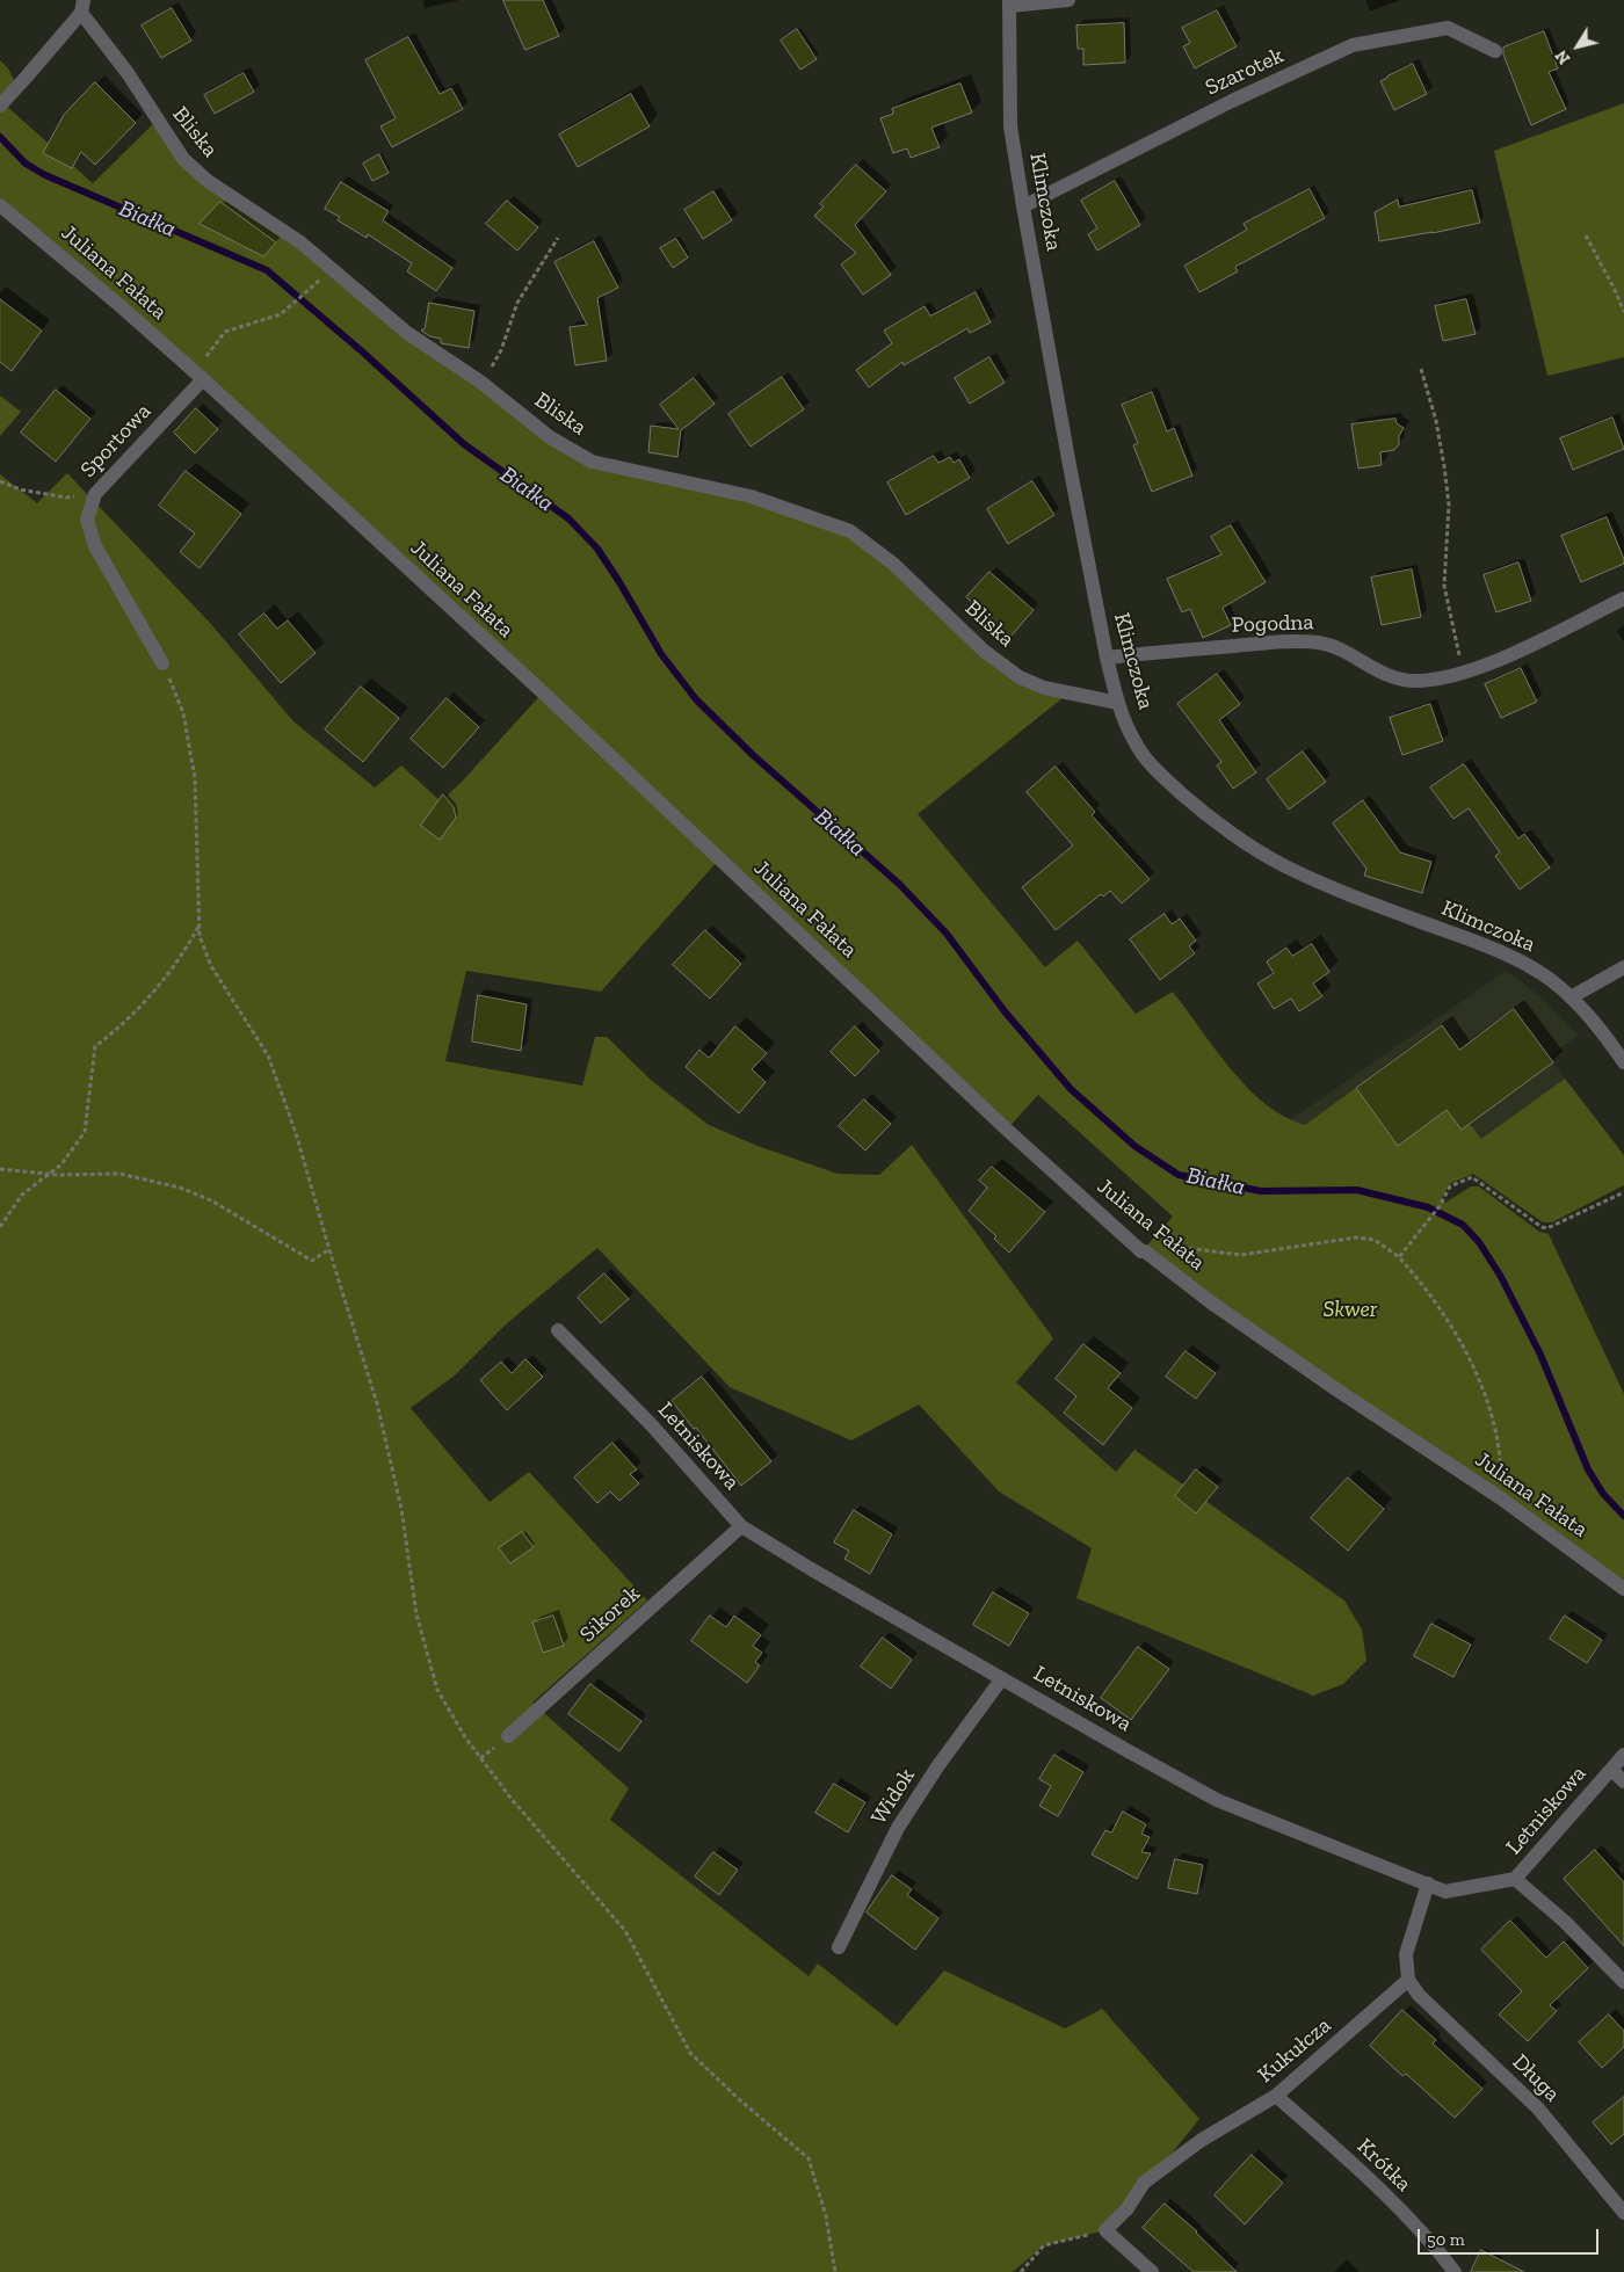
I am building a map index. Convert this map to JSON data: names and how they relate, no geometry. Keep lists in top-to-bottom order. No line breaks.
{"streets":{"street":["Szarotek","Bliska","Klimczoka","Juliana Fałata","Sportowa","Pogodna","Letniskowa","Sikorek","Widok","Kukułcza","Długa","Krótka"]},"crossings":[["Szarotek","Klimczoka"],["Bliska","Klimczoka"],["Klimczoka","Pogodna"],["Juliana Fałata","Sportowa"],["Letniskowa","Sikorek"],["Letniskowa","Widok"],["Kukułcza","Długa"],["Kukułcza","Krótka"]],"water":["Białka"],"parks":["Skwer"],"scale_bar":"50 m","north":"bottom left"}
